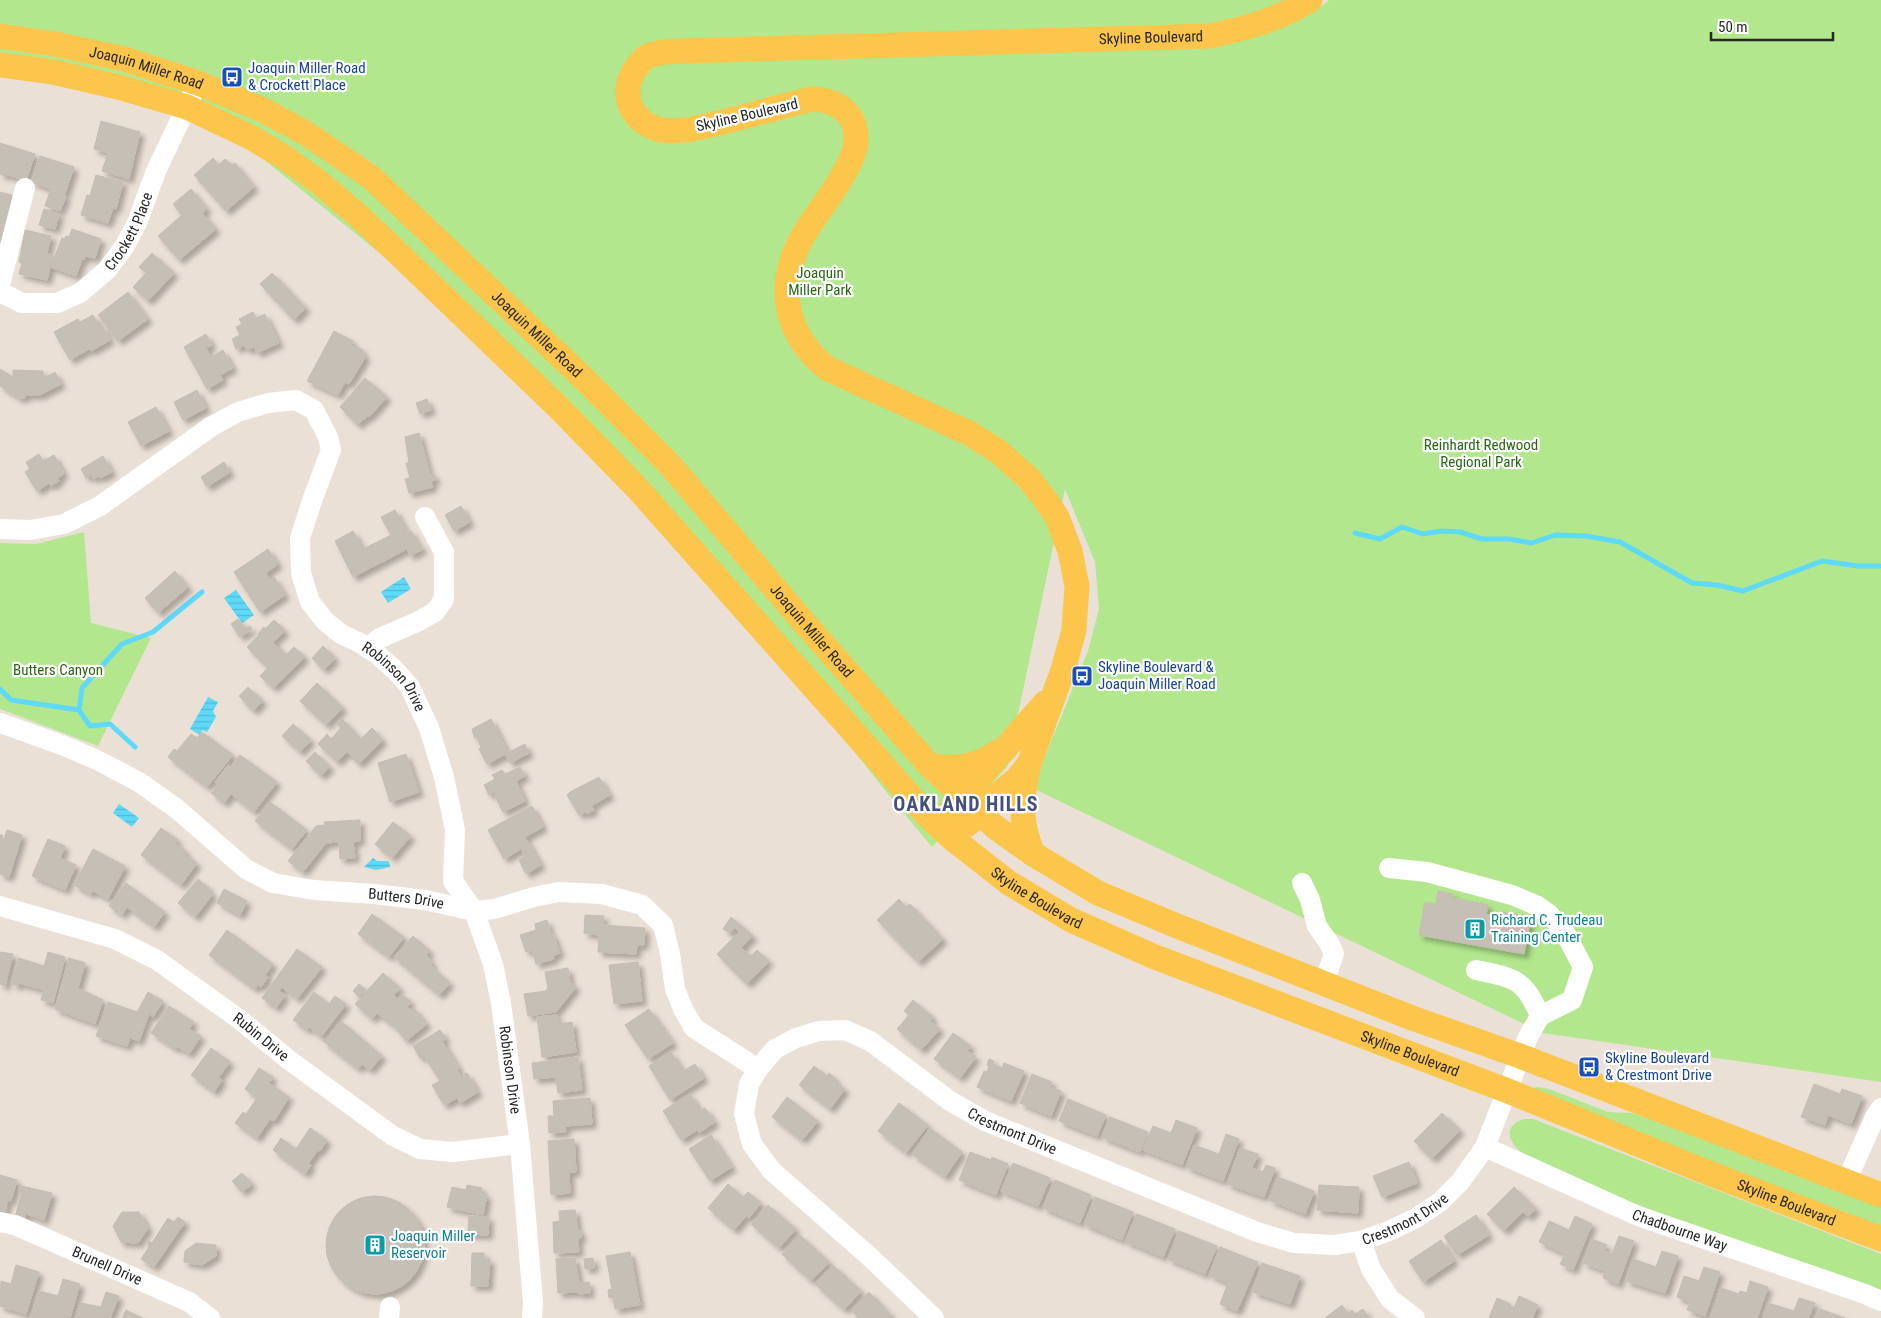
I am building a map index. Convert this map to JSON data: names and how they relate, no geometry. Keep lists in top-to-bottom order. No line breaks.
{"streets":{"main road":["Skyline Boulevard","Joaquin Miller Road"],"street":["Crockett Place","Robinson Drive","Butters Drive","Rubin Drive","Crestmont Drive","Chadbourne Way","Brunell Drive"]},"crossings":[["Skyline Boulevard","Joaquin Miller Road"],["Skyline Boulevard","Crestmont Drive"],["Joaquin Miller Road","Crockett Place"],["Robinson Drive","Butters Drive"],["Robinson Drive","Rubin Drive"],["Butters Drive","Crestmont Drive"],["Crestmont Drive","Chadbourne Way"]],"districts":["OAKLAND HILLS"],"parks":["Joaquin Miller Park","Reinhardt Redwood Regional Park","Butters Canyon"],"places":{"bus stop":["Joaquin Miller Road & Crockett Place","Skyline Boulevard & Joaquin Miller Road","Skyline Boulevard & Crestmont Drive"],"building":["Richard C. Trudeau Training Center","Joaquin Miller Reservoir"]},"scale_bar":"50 m"}
